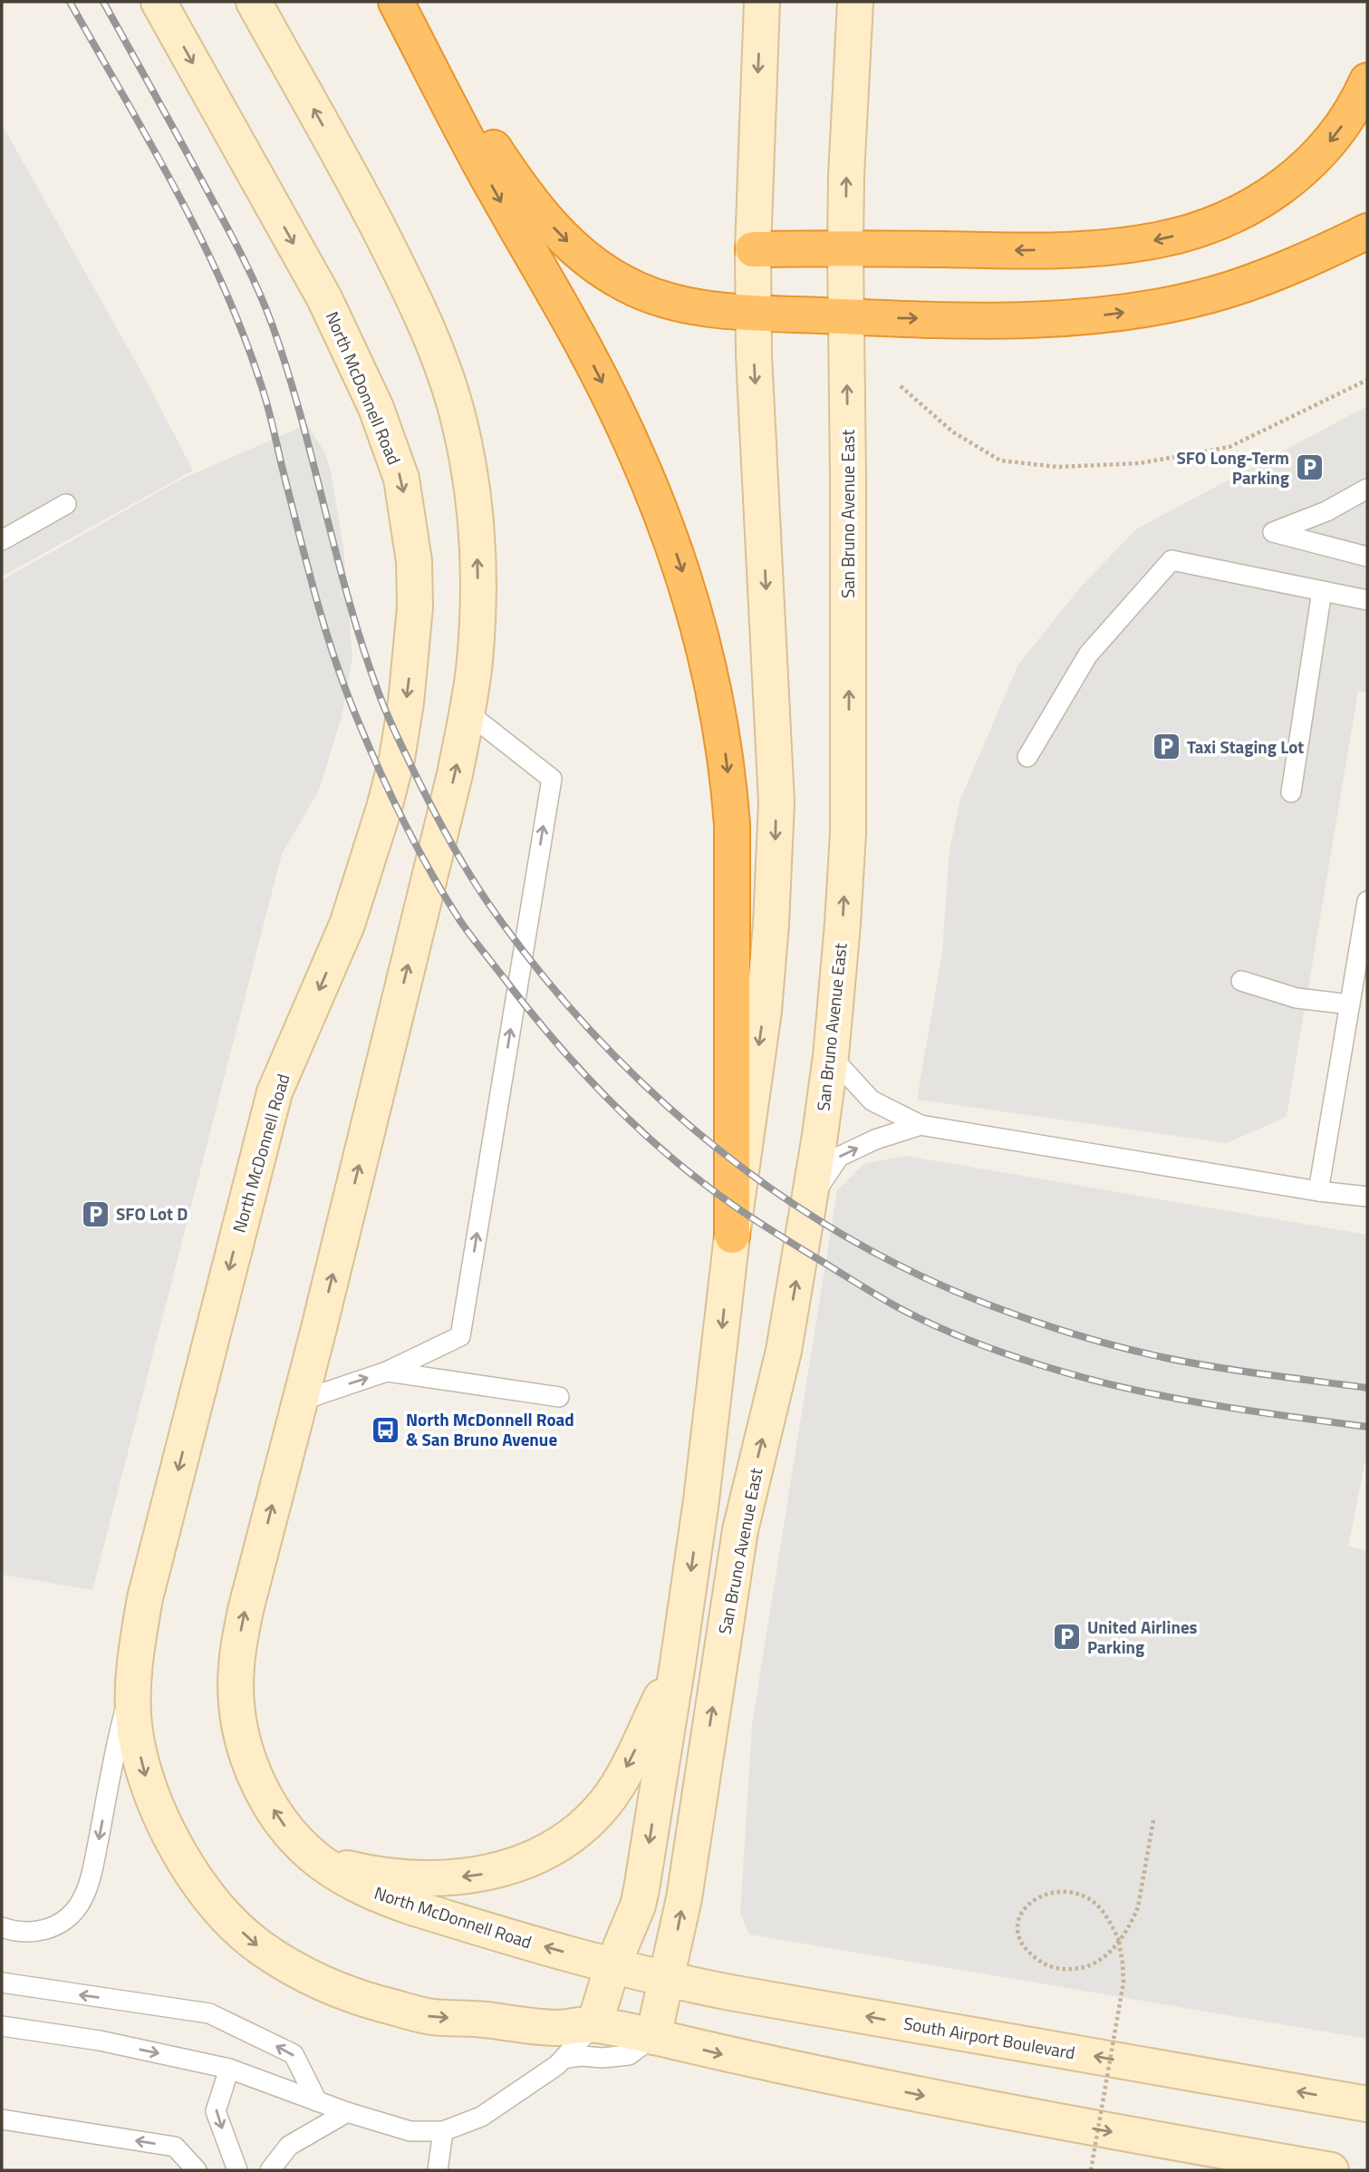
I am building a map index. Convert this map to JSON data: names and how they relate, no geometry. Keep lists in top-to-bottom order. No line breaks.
{"streets":{"street":["North McDonnell Road","San Bruno Avenue East","South Airport Boulevard"]},"crossings":[["North McDonnell Road","South Airport Boulevard"],["San Bruno Avenue East","South Airport Boulevard"]],"places":{"parking":["SFO Long-Term Parking","Taxi Staging Lot","SFO Lot D","United Airlines Parking"],"bus stop":["North McDonnell Road & San Bruno Avenue"]}}
